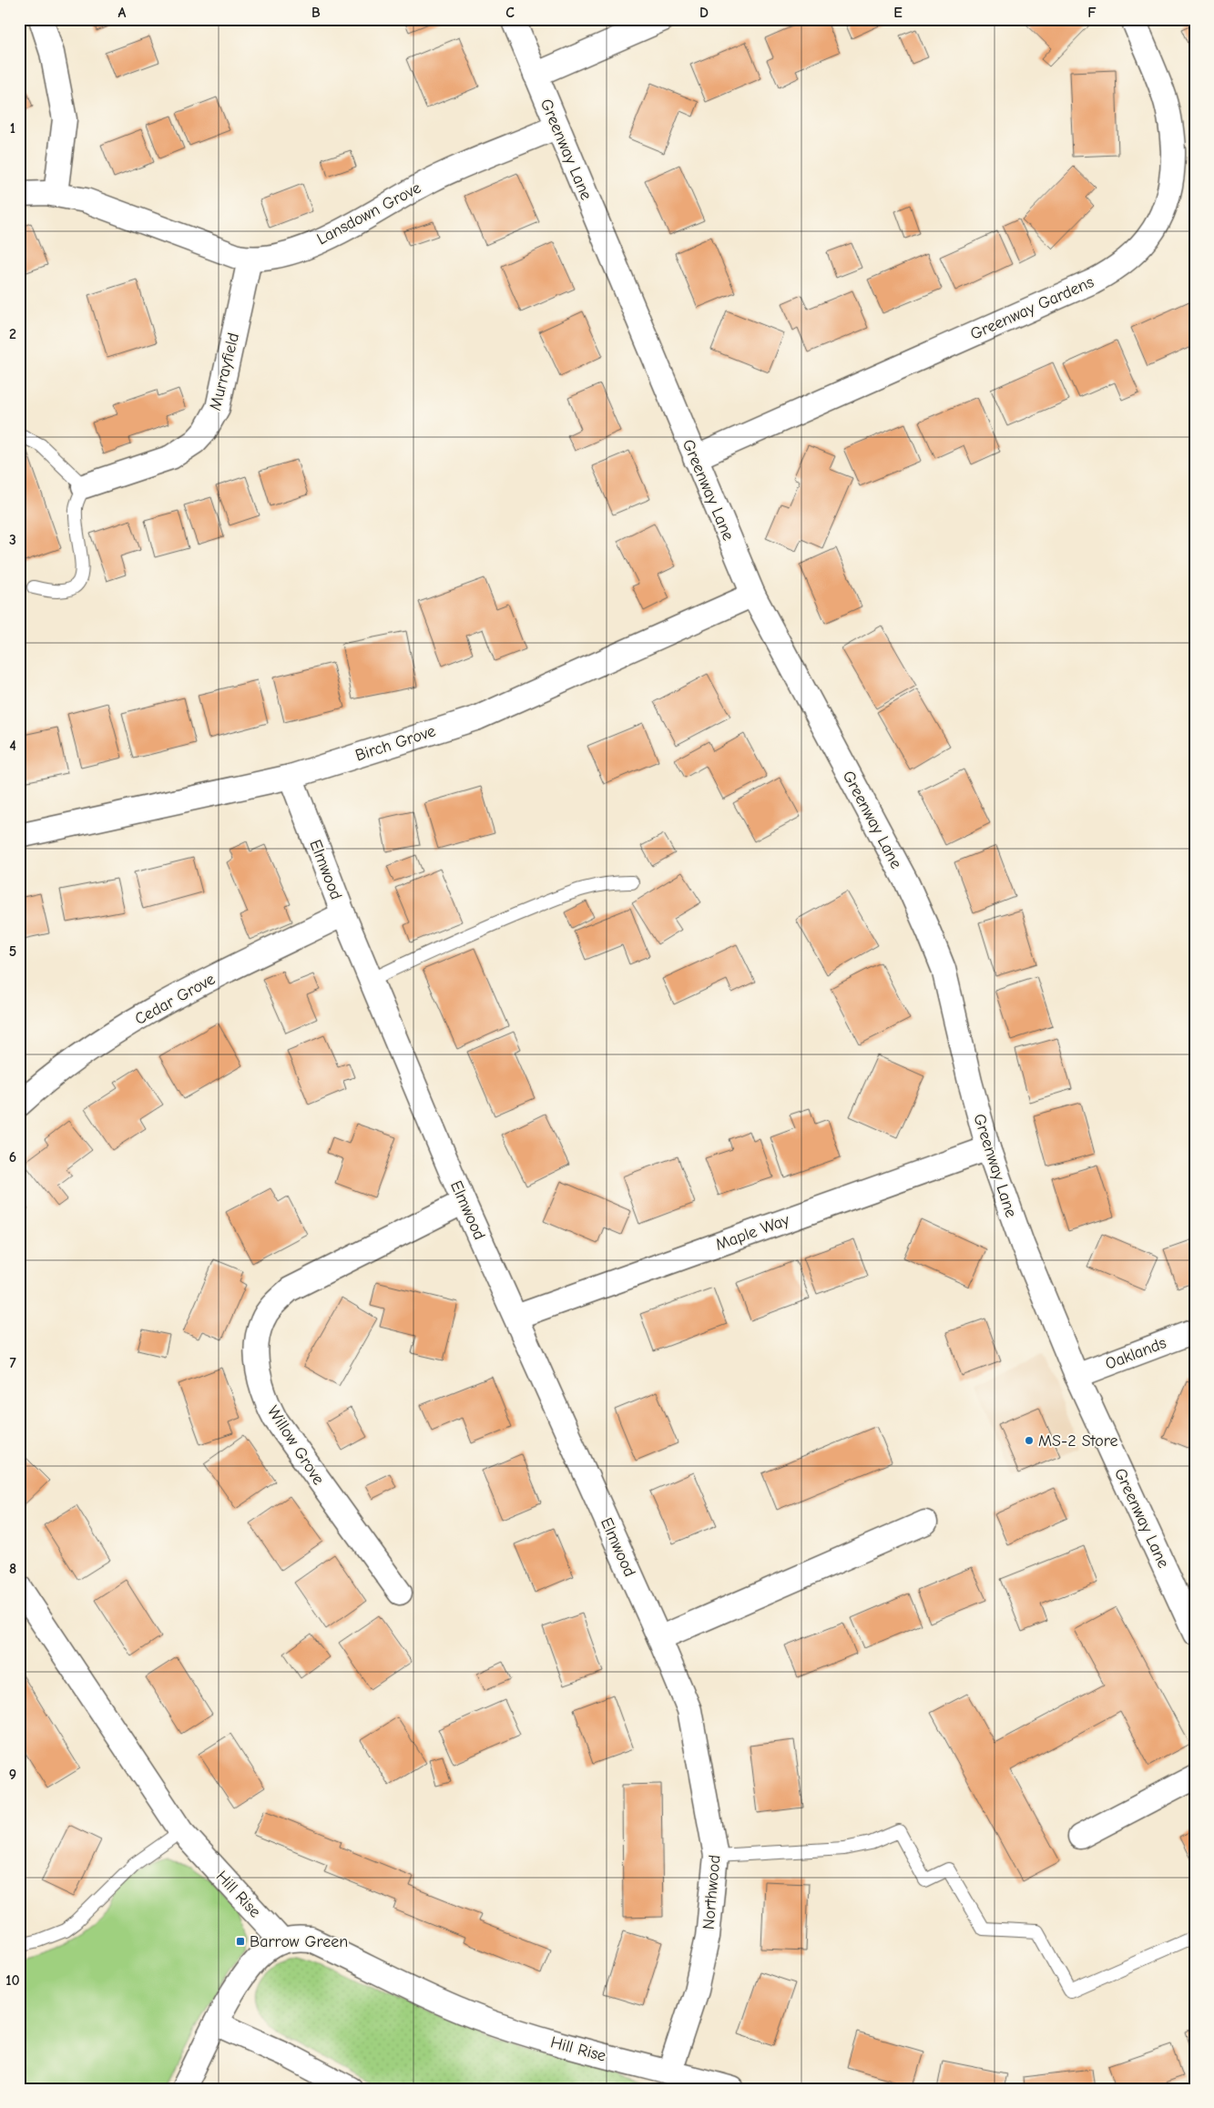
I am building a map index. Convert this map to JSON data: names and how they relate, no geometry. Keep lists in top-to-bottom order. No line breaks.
{"streets":{"street":["Greenway Lane","Lansdown Grove","Greenway Gardens","Murrayfield","Birch Grove","Elmwood","Cedar Grove","Maple Way","Oaklands","Willow Grove","Northwood","Hill Rise"]},"crossings":[["Greenway Lane","Lansdown Grove"],["Greenway Lane","Greenway Gardens"],["Greenway Lane","Birch Grove"],["Greenway Lane","Maple Way"],["Greenway Lane","Oaklands"],["Lansdown Grove","Murrayfield"],["Birch Grove","Elmwood"],["Elmwood","Cedar Grove"],["Elmwood","Maple Way"],["Elmwood","Willow Grove"],["Elmwood","Northwood"],["Northwood","Hill Rise"]],"places":{"other":["MS-2 Store"],"transit":["Barrow Green"]},"grid":{"columns":["A","B","C","D","E","F"],"rows":["1","2","3","4","5","6","7","8","9","10"]}}
